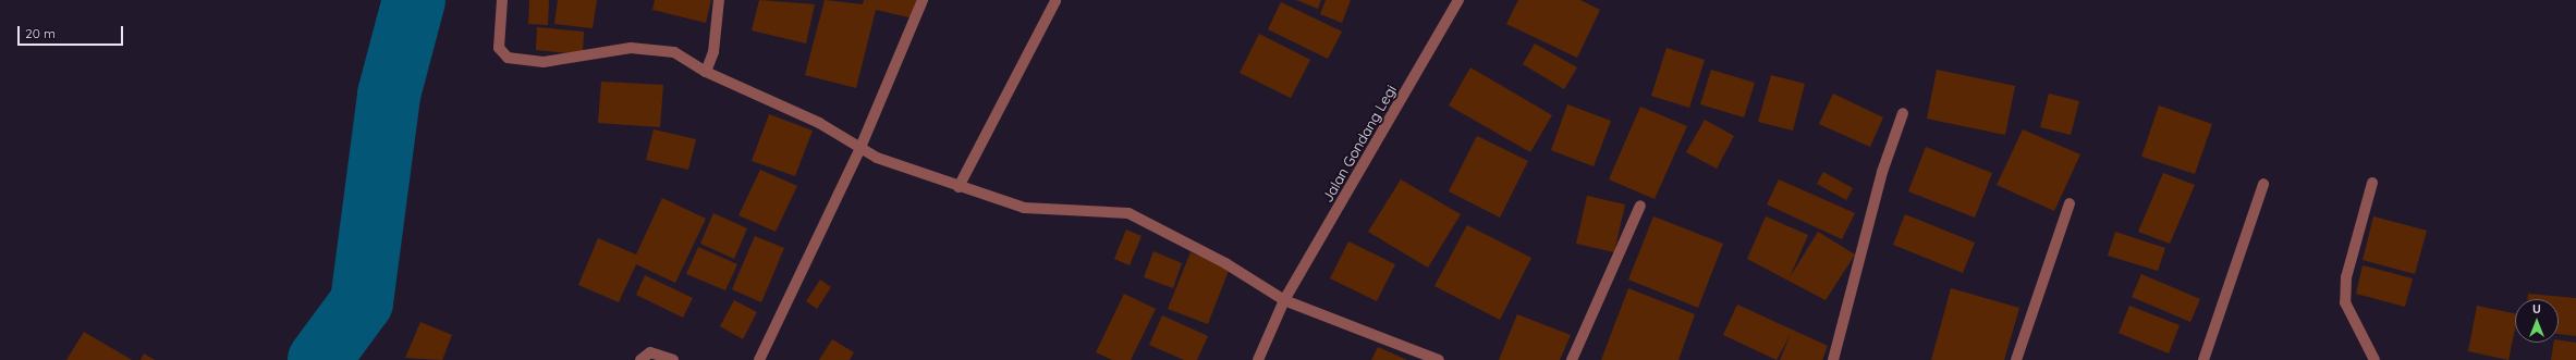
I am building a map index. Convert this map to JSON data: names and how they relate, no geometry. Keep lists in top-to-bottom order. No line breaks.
{"streets":{"street":["Jalan Gondang Legi"]},"scale_bar":"20 m","north":"top"}
